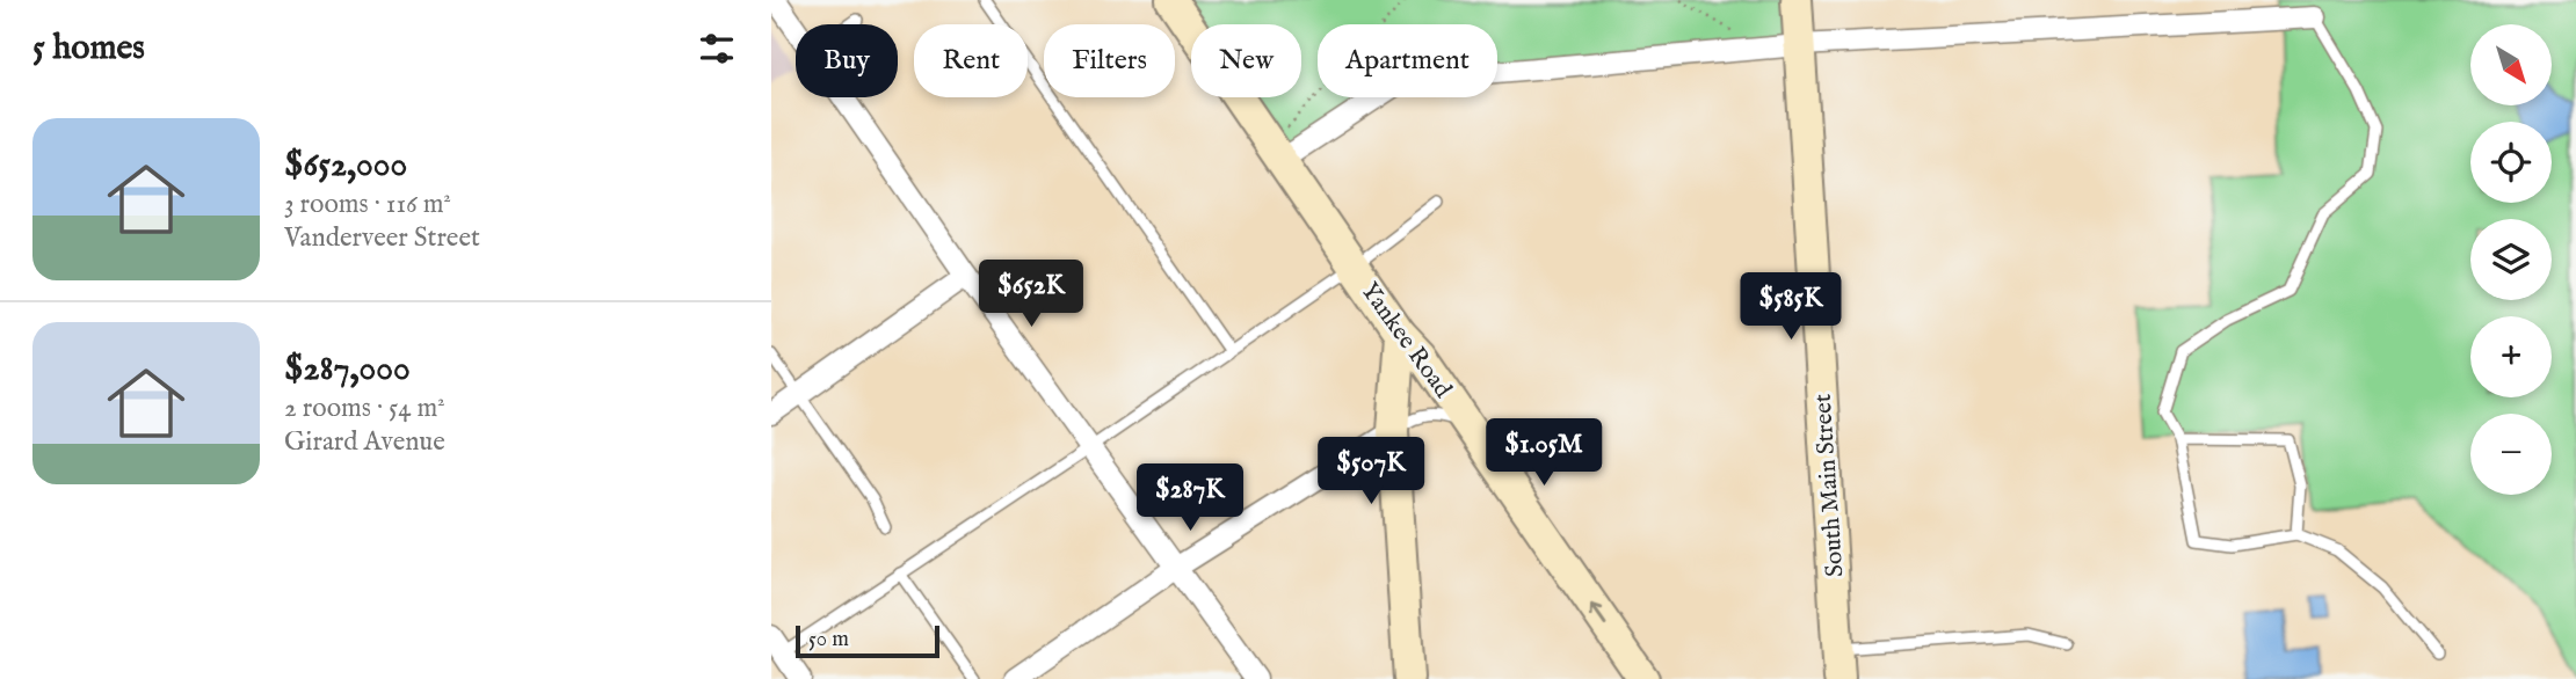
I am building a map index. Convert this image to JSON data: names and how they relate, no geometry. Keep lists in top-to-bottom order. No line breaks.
{"streets":{"street":["Yankee Road","South Main Street"]},"one_way":["Yankee Road"],"scale_bar":"50 m","north":"bottom right","page":{"heading":"5 homes","map_buttons":["+","−"],"chip":["Buy","Rent","Filters","New","Apartment"],"list":[{"name":"$652,000","note":"3 rooms · 116 m² · Vanderveer Street"},{"name":"$287,000","note":"2 rooms · 54 m² · Girard Avenue"}],"price":["$652K","$585K","$1.05M","$507K","$287K"],"scale":"50 m"}}
